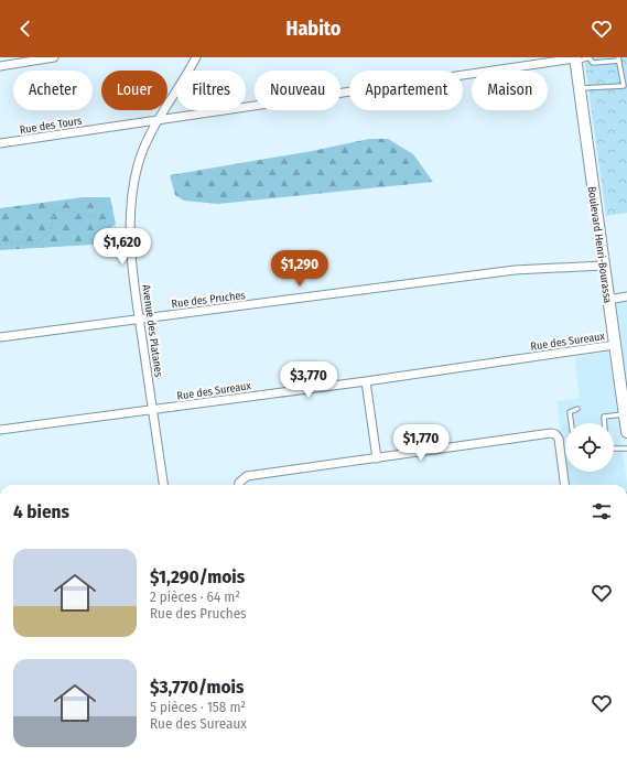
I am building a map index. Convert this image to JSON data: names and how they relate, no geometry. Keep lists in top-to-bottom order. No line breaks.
{"streets":{"main road":["Boulevard Henri-Bourassa"],"street":["Rue des Tours","Rue des Pruches","Avenue des Platanes","Rue des Sureaux"]},"crossings":[["Rue des Tours","Boulevard Henri-Bourassa"],["Rue des Tours","Avenue des Platanes"],["Boulevard Henri-Bourassa","Rue des Pruches"],["Boulevard Henri-Bourassa","Rue des Sureaux"],["Rue des Pruches","Avenue des Platanes"],["Avenue des Platanes","Rue des Sureaux"]],"page":{"header":"Habito","chip":["Acheter","Louer","Filtres","Nouveau","Appartement","Maison"],"price":["$1,620","$1,290","$3,770","$1,770"],"heading":"4 biens","list":[{"name":"$1,290/mois","note":"2 pièces · 64 m² · Rue des Pruches"},{"name":"$3,770/mois","note":"5 pièces · 158 m² · Rue des Sureaux"}]}}
